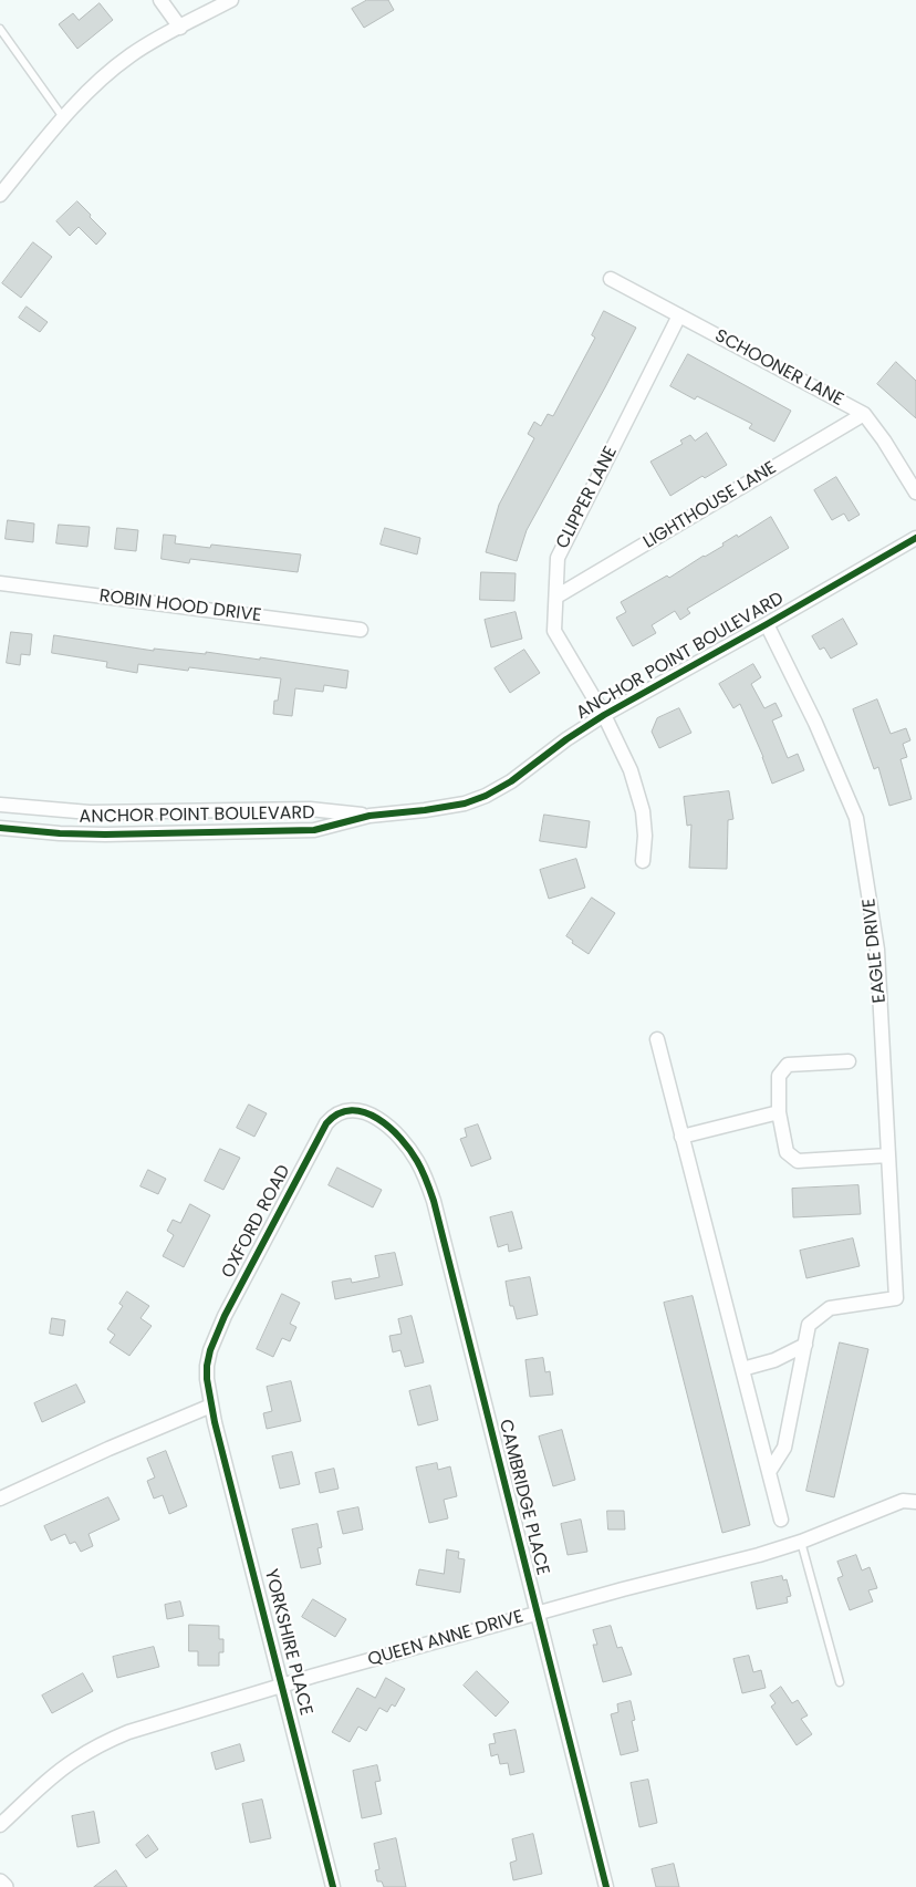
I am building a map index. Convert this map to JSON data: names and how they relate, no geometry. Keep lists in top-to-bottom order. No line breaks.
{"streets":{"street":["SCHOONER LANE","CLIPPER LANE","LIGHTHOUSE LANE","ROBIN HOOD DRIVE","ANCHOR POINT BOULEVARD","EAGLE DRIVE","OXFORD ROAD","CAMBRIDGE PLACE","QUEEN ANNE DRIVE","YORKSHIRE PLACE"]},"crossings":[["SCHOONER LANE","CLIPPER LANE"],["SCHOONER LANE","LIGHTHOUSE LANE"],["CLIPPER LANE","LIGHTHOUSE LANE"],["CLIPPER LANE","ANCHOR POINT BOULEVARD"],["ANCHOR POINT BOULEVARD","EAGLE DRIVE"],["OXFORD ROAD","CAMBRIDGE PLACE"],["OXFORD ROAD","YORKSHIRE PLACE"],["CAMBRIDGE PLACE","QUEEN ANNE DRIVE"],["QUEEN ANNE DRIVE","YORKSHIRE PLACE"]]}
